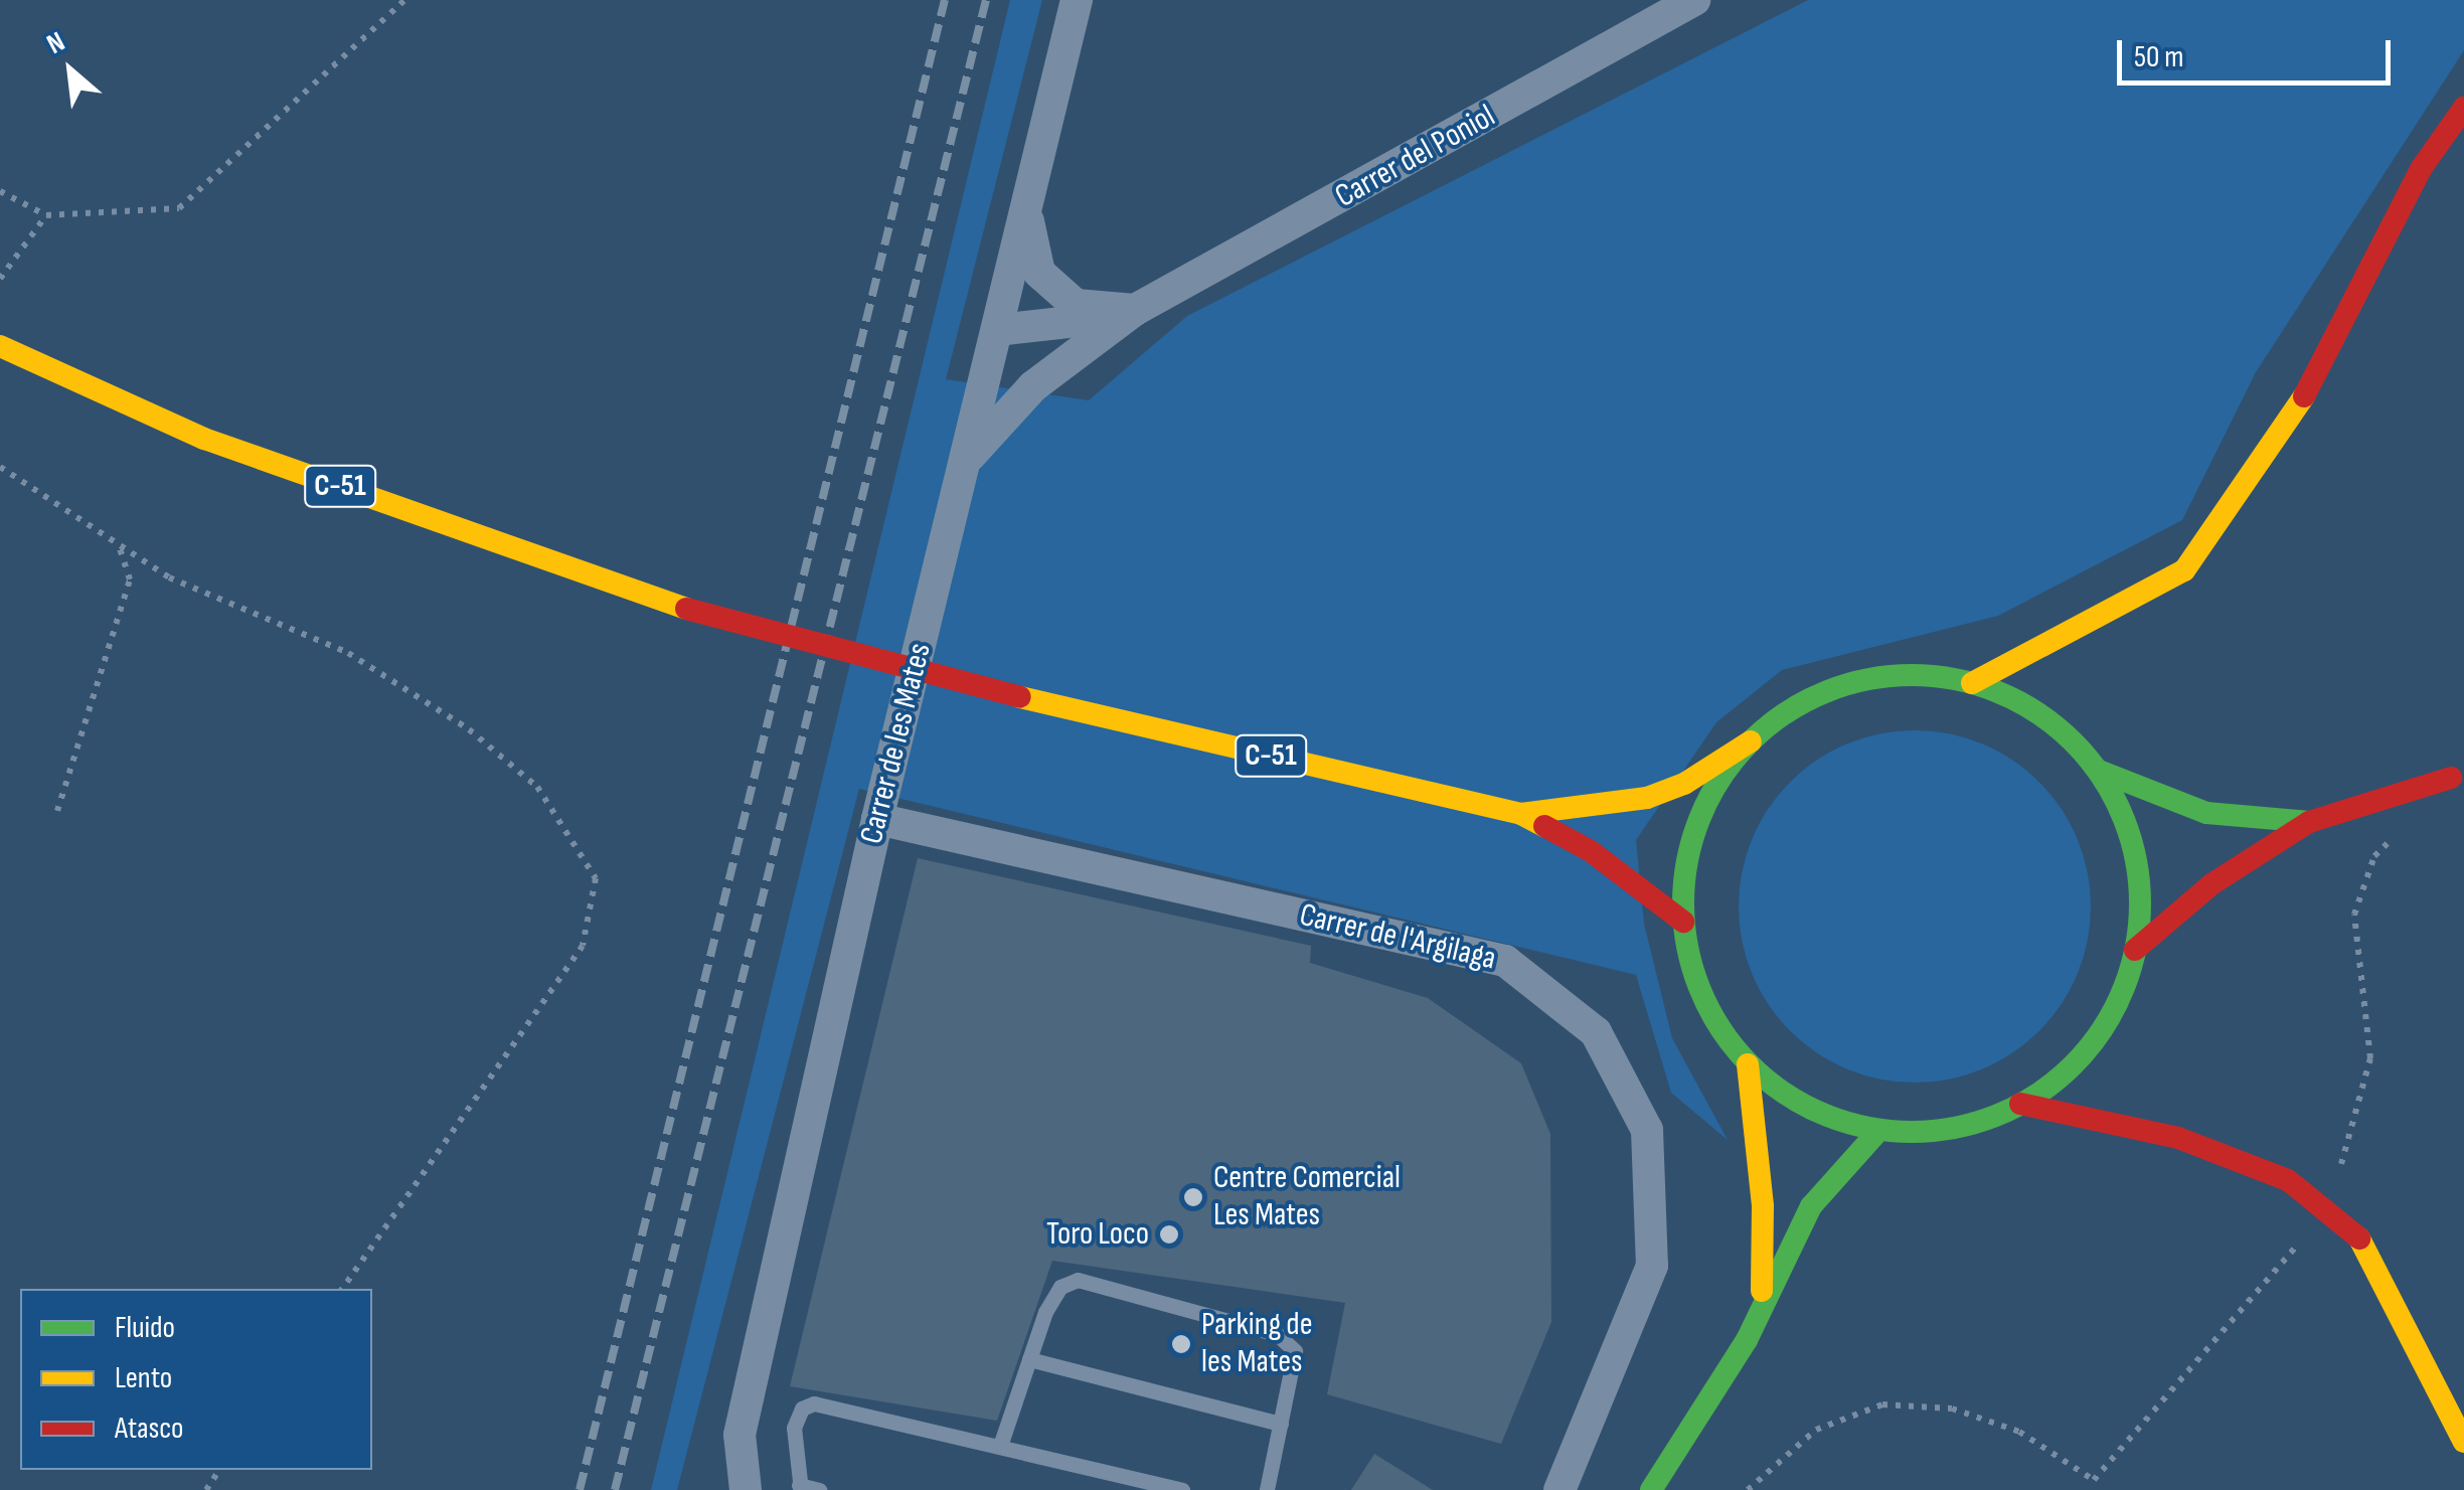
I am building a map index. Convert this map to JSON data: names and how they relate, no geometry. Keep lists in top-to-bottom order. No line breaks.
{"streets":{"main road":["C-51"],"street":["Carrer del Poniol","Carrer de les Mates","Carrer de l'Argilaga"]},"crossings":[["Carrer del Poniol","Carrer de les Mates"],["Carrer de les Mates","Carrer de l'Argilaga"]],"places":["Centre Comercial Les Mates","Toro Loco","Parking de les Mates"],"legend":["Fluido","Lento","Atasco"],"scale_bar":"50 m","north":"top left"}
